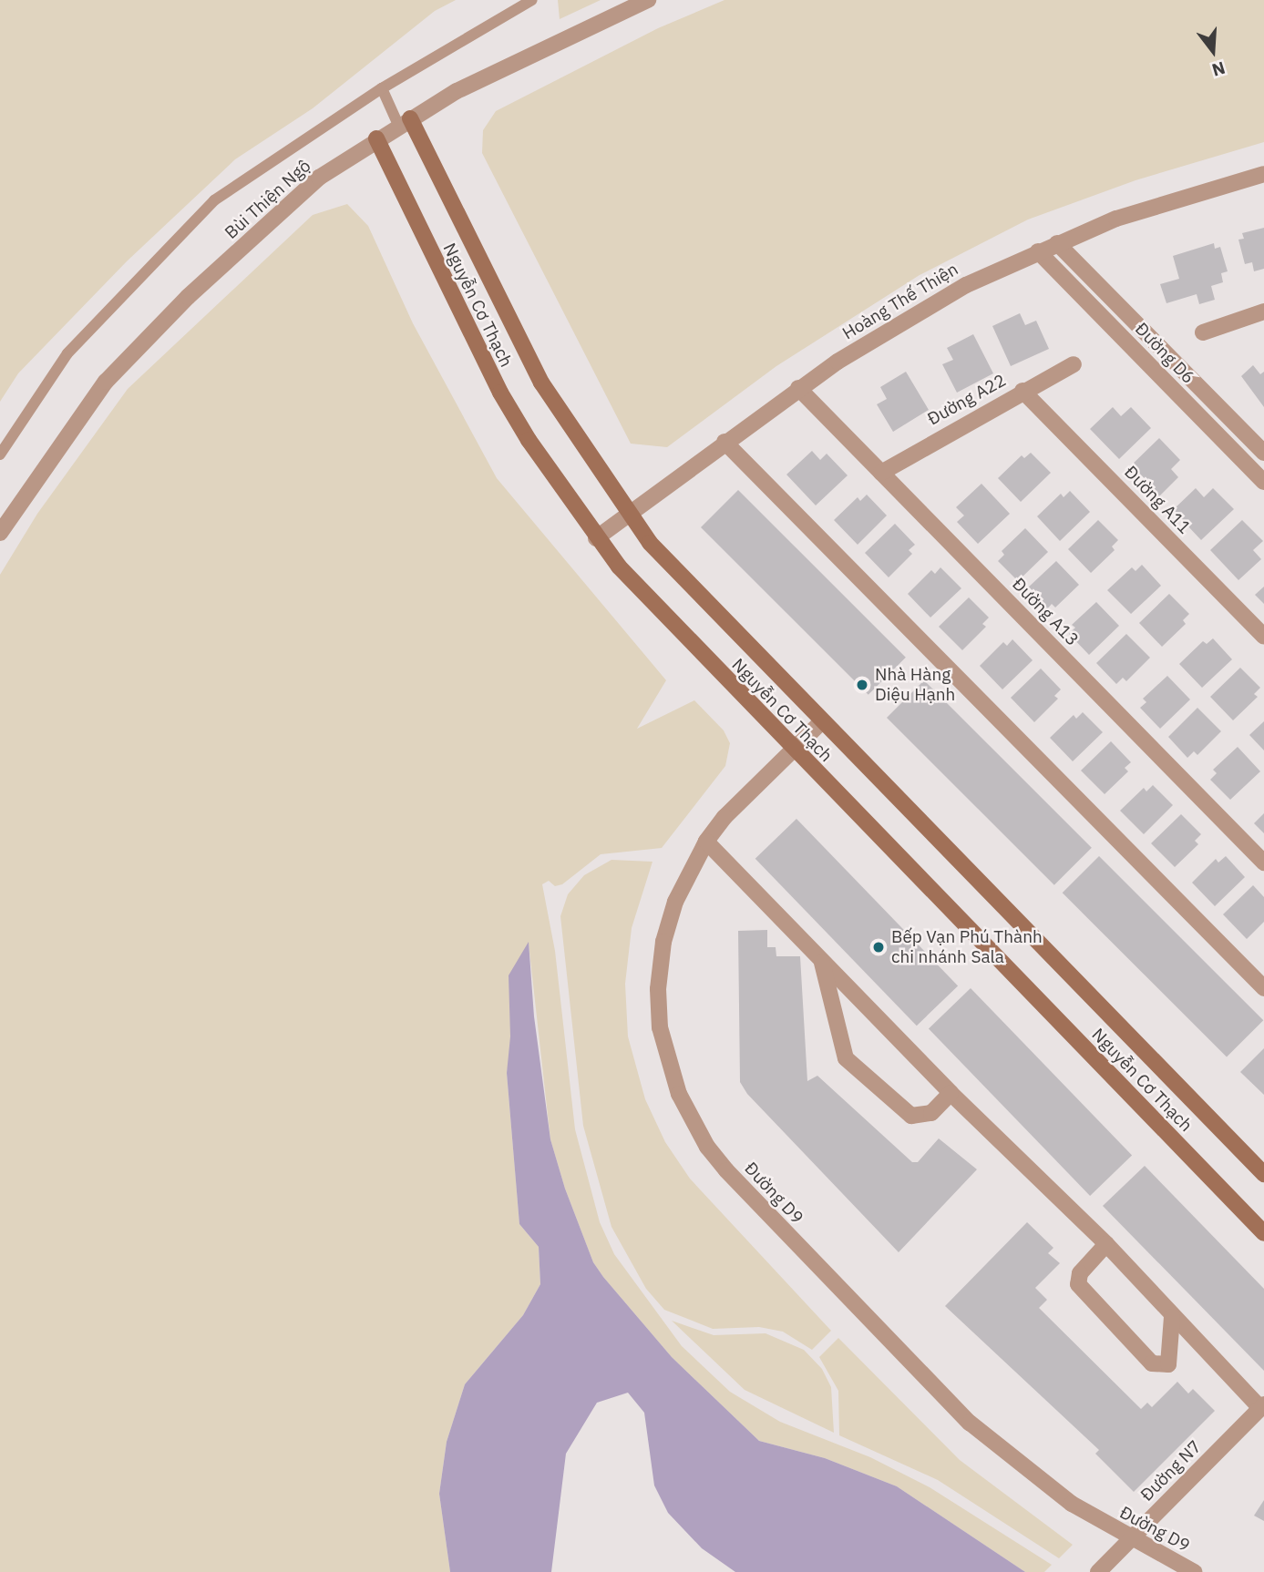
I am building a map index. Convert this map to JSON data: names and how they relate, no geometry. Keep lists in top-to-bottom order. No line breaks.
{"streets":{"main road":["Nguyễn Cơ Thạch"],"street":["Bùi Thiện Ngộ","Hoàng Thế Thiện","Đường D6","Đường A22","Đường A11","Đường A13","Đường D9","Đường N7"]},"crossings":[["Bùi Thiện Ngộ","Nguyễn Cơ Thạch"],["Hoàng Thế Thiện","Nguyễn Cơ Thạch"],["Hoàng Thế Thiện","Đường D6"],["Hoàng Thế Thiện","Đường A13"],["Nguyễn Cơ Thạch","Đường D9"],["Đường A22","Đường A11"],["Đường A22","Đường A13"],["Đường D9","Đường N7"]],"places":["Nhà Hàng Diệu Hạnh","Bếp Vạn Phú Thành chi nhánh Sala"],"north":"bottom"}
